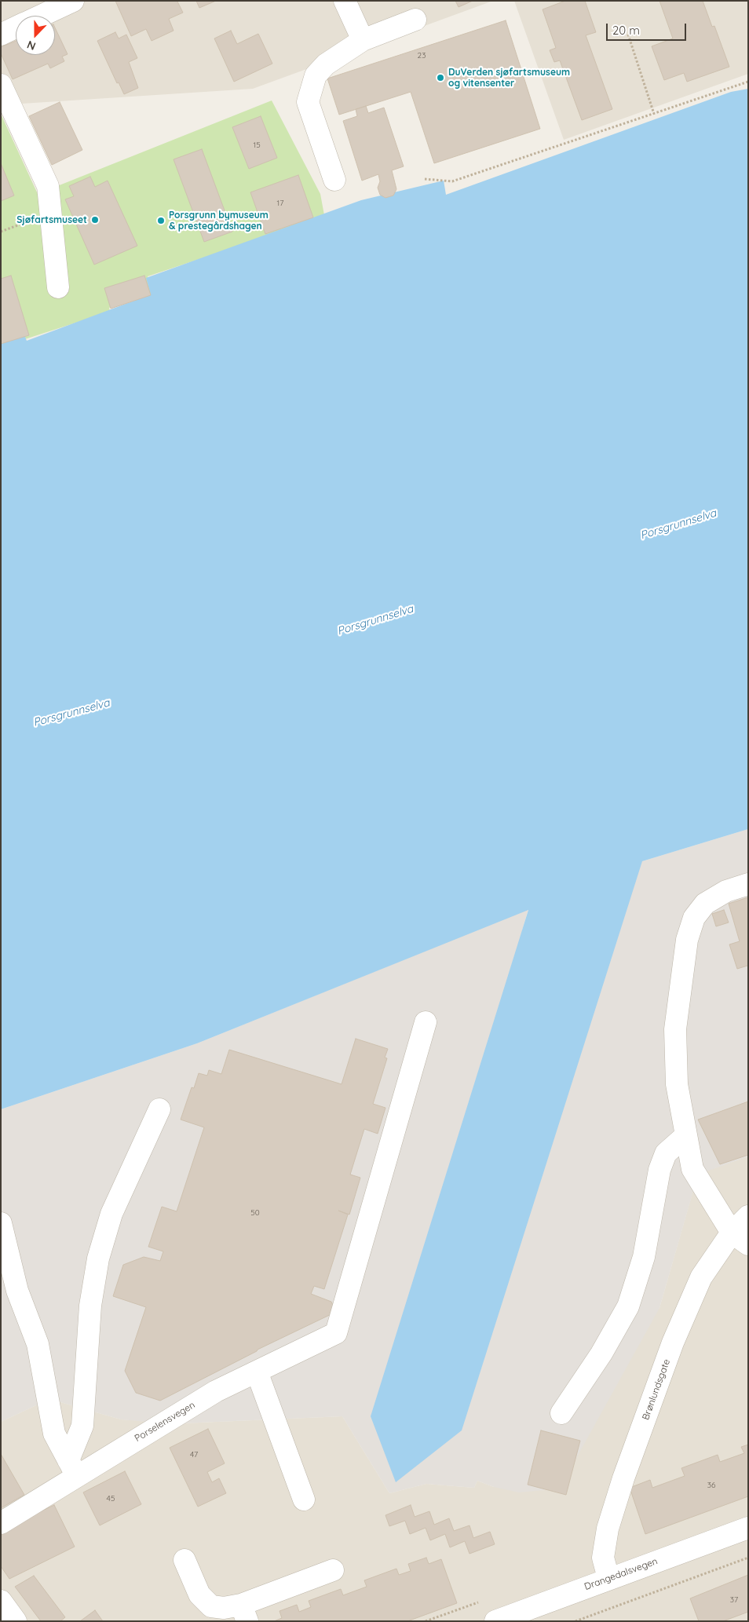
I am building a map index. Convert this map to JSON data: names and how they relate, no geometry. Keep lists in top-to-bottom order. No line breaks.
{"streets":{"street":["Brønlundsgate","Porselensvegen","Drangedalsvegen"]},"crossings":[["Brønlundsgate","Drangedalsvegen"]],"water":["Porsgrunnselva"],"places":["DuVerden sjøfartsmuseum og vitensenter","Sjøfartsmuseet","Porsgrunn bymuseum & prestegårdshagen"],"house_numbers":["23","15","17","50","47","36","45","37"],"scale_bar":"20 m","north":"bottom"}
